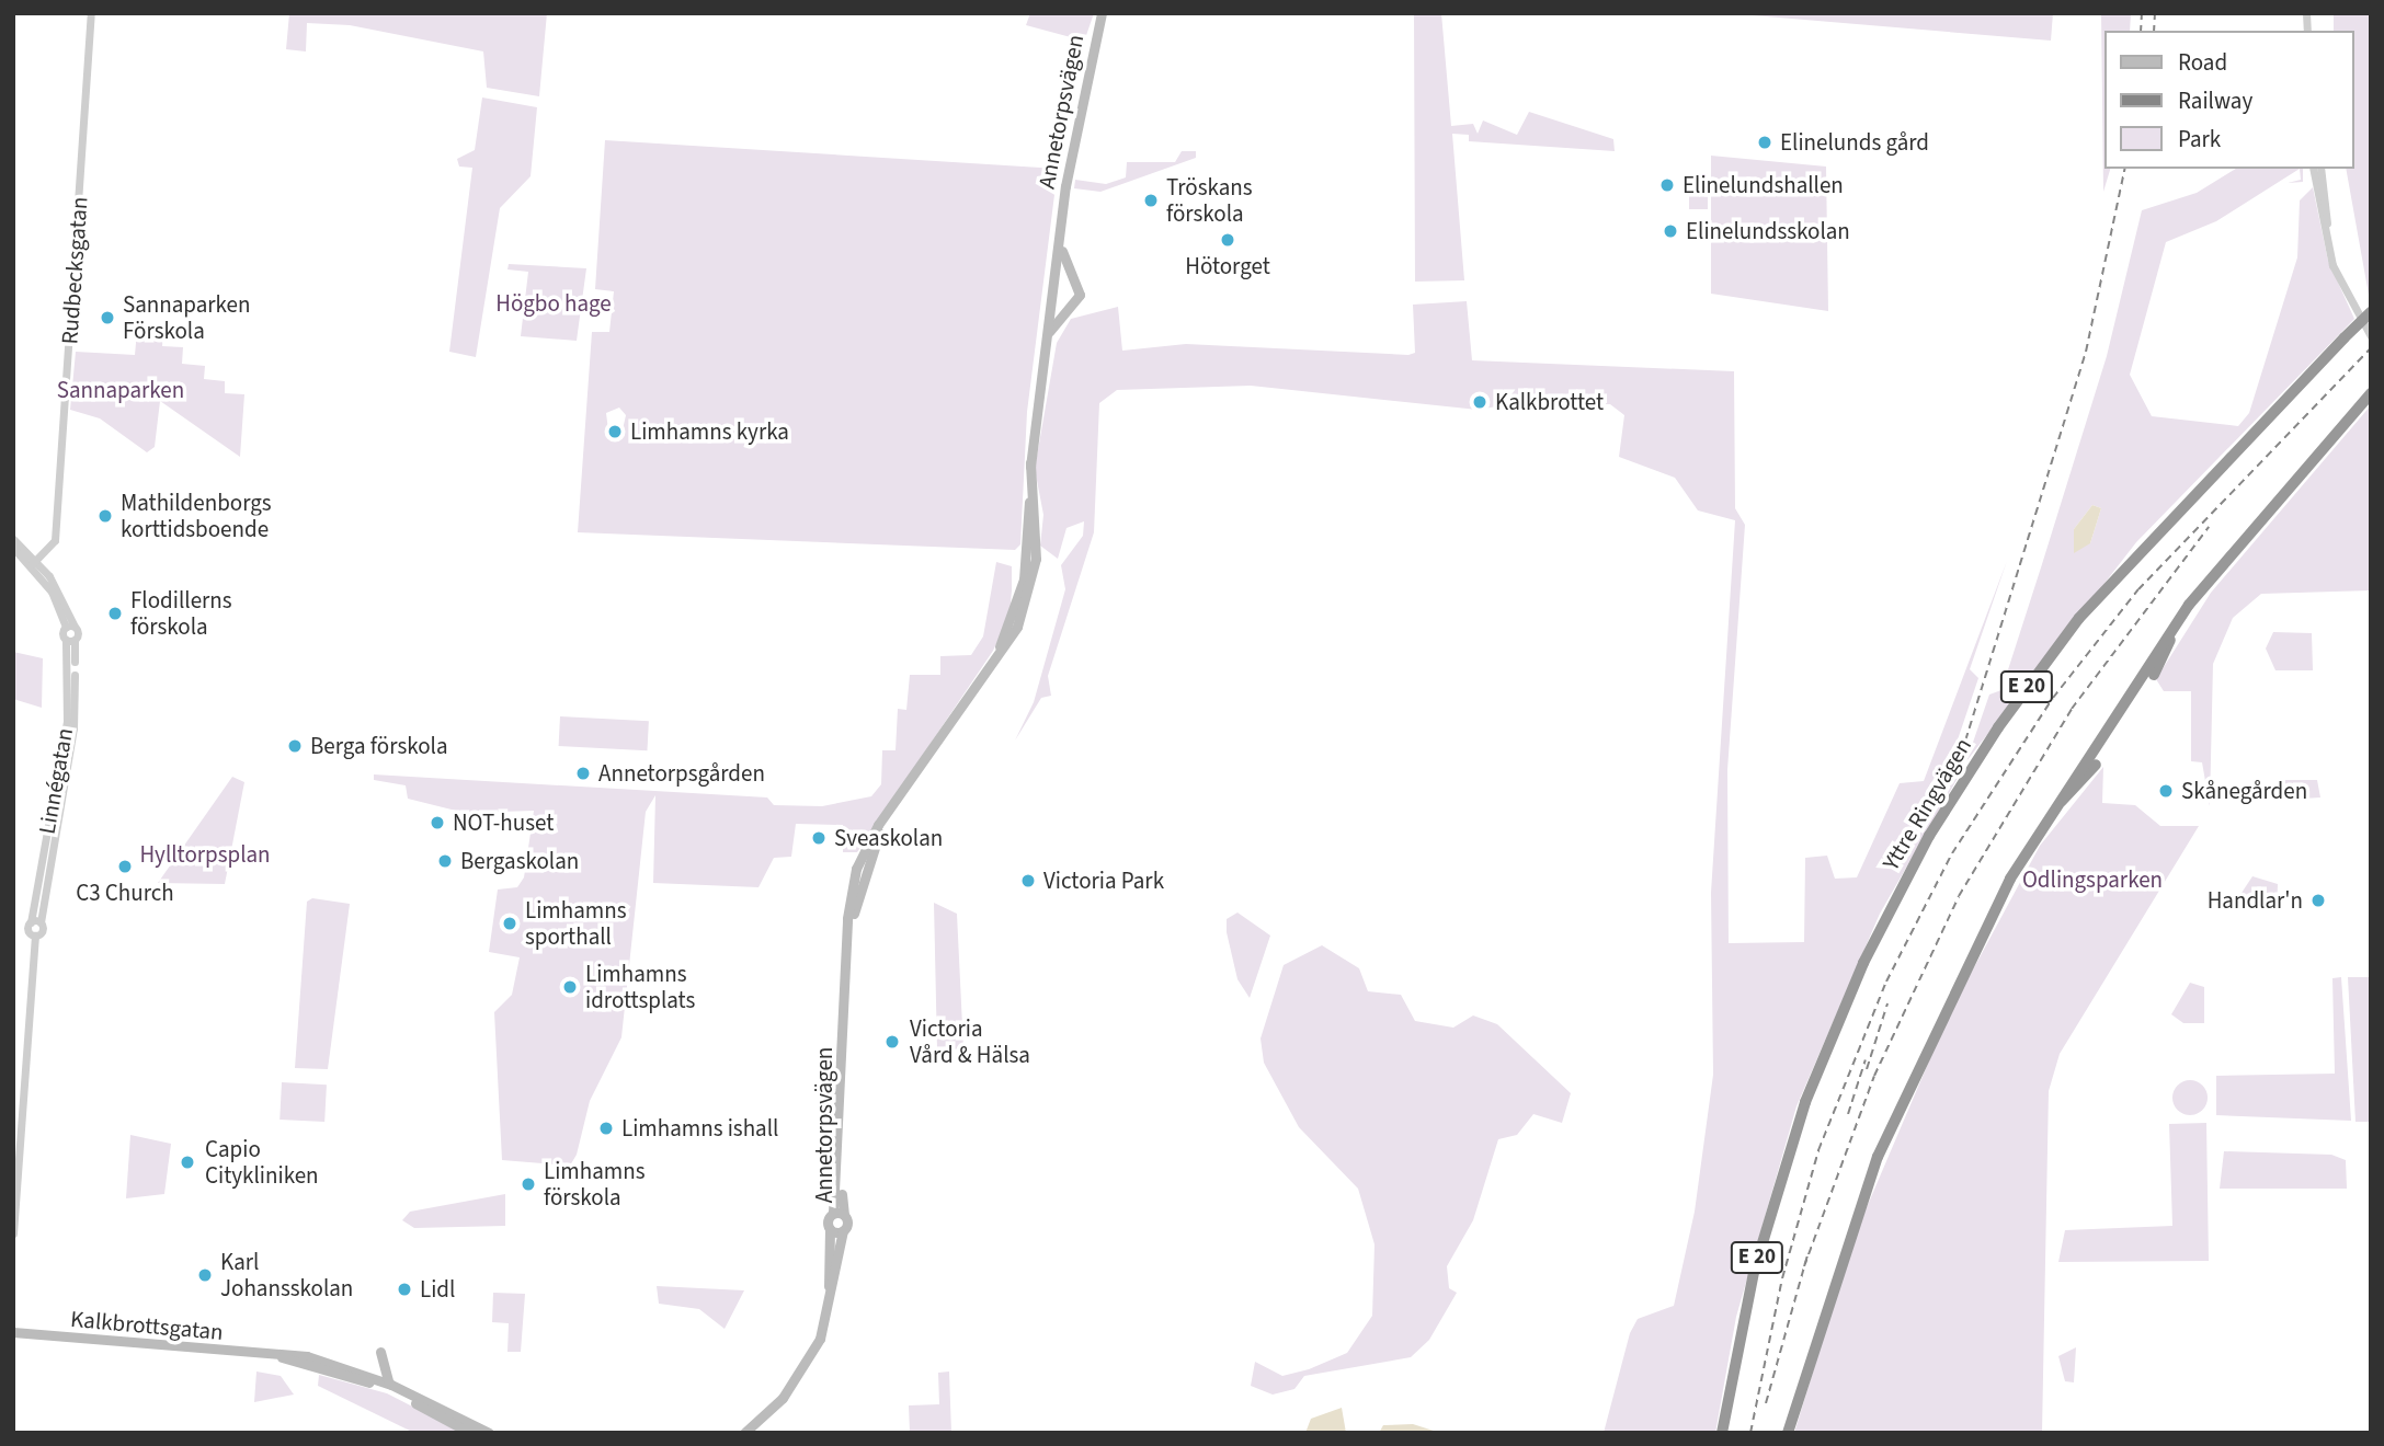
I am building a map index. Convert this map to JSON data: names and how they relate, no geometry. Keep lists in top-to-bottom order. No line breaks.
{"streets":{"highway":["E 20","Yttre Ringvägen"],"main road":["Annetorpsvägen","Kalkbrottsgatan"],"street":["Rudbecksgatan","Linnégatan"]},"parks":["Högbo hage","Sannaparken","Hylltorpsplan","Odlingsparken"],"places":["Elinelunds gård","Elinelundshallen","Tröskans förskola","Elinelundsskolan","Hötorget","Sannaparken Förskola","Kalkbrottet","Limhamns kyrka","Mathildenborgs korttidsboende","Flodillerns förskola","Berga förskola","Annetorpsgården","Skånegården","NOT-huset","Sveaskolan","Bergaskolan","C3 Church","Victoria Park","Handlar'n","Limhamns sporthall","Limhamns idrottsplats","Victoria Vård & Hälsa","Limhamns ishall","Capio Citykliniken","Limhamns förskola","Karl Johansskolan","Lidl"],"legend":["Road","Railway","Park"]}
